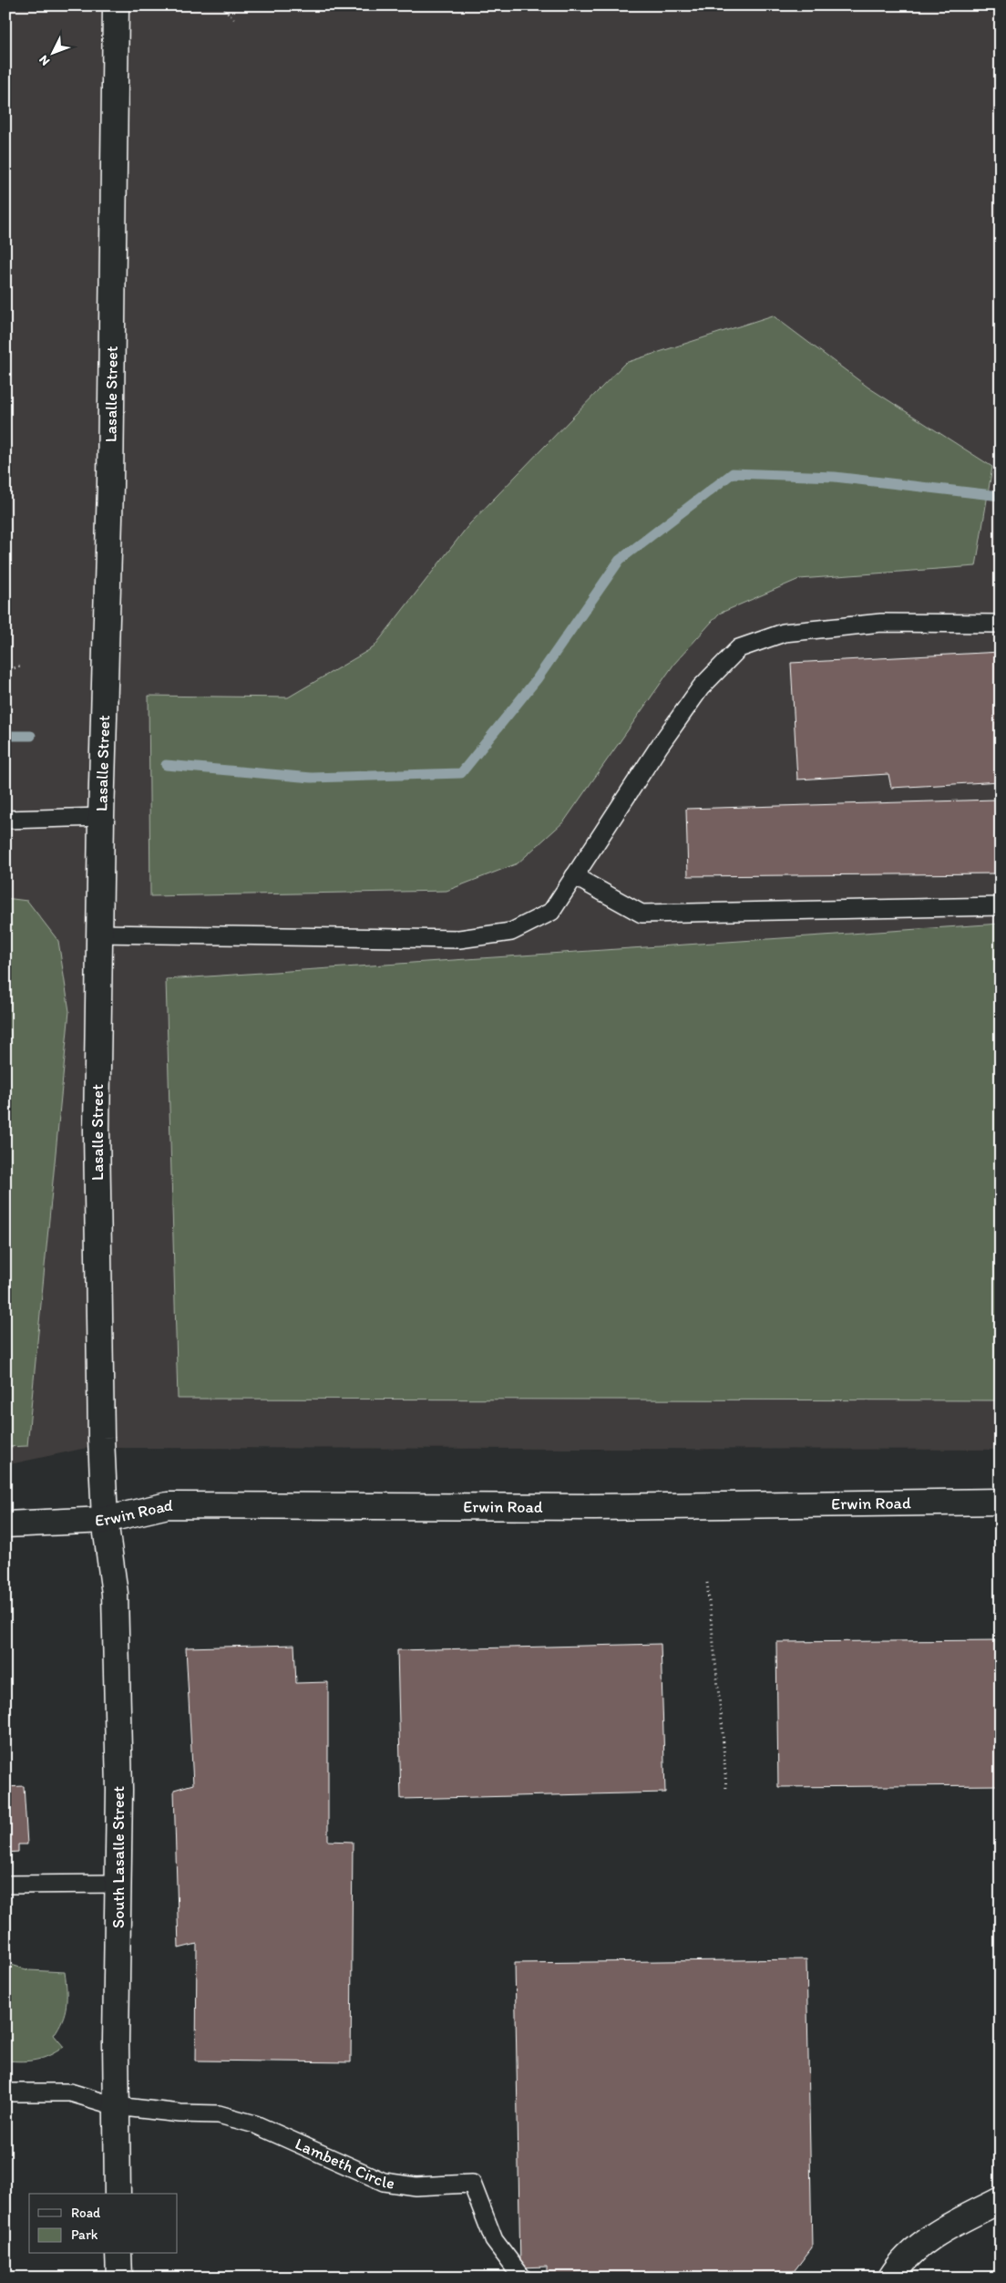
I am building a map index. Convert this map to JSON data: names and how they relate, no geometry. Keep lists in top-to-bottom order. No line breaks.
{"streets":{"street":["Lasalle Street","Erwin Road","South Lasalle Street"],"lane":["Lambeth Circle"]},"crossings":[["Lasalle Street","Erwin Road"],["Lasalle Street","South Lasalle Street"],["Erwin Road","South Lasalle Street"],["South Lasalle Street","Lambeth Circle"]],"legend":["Road","Park"],"north":"bottom left"}
